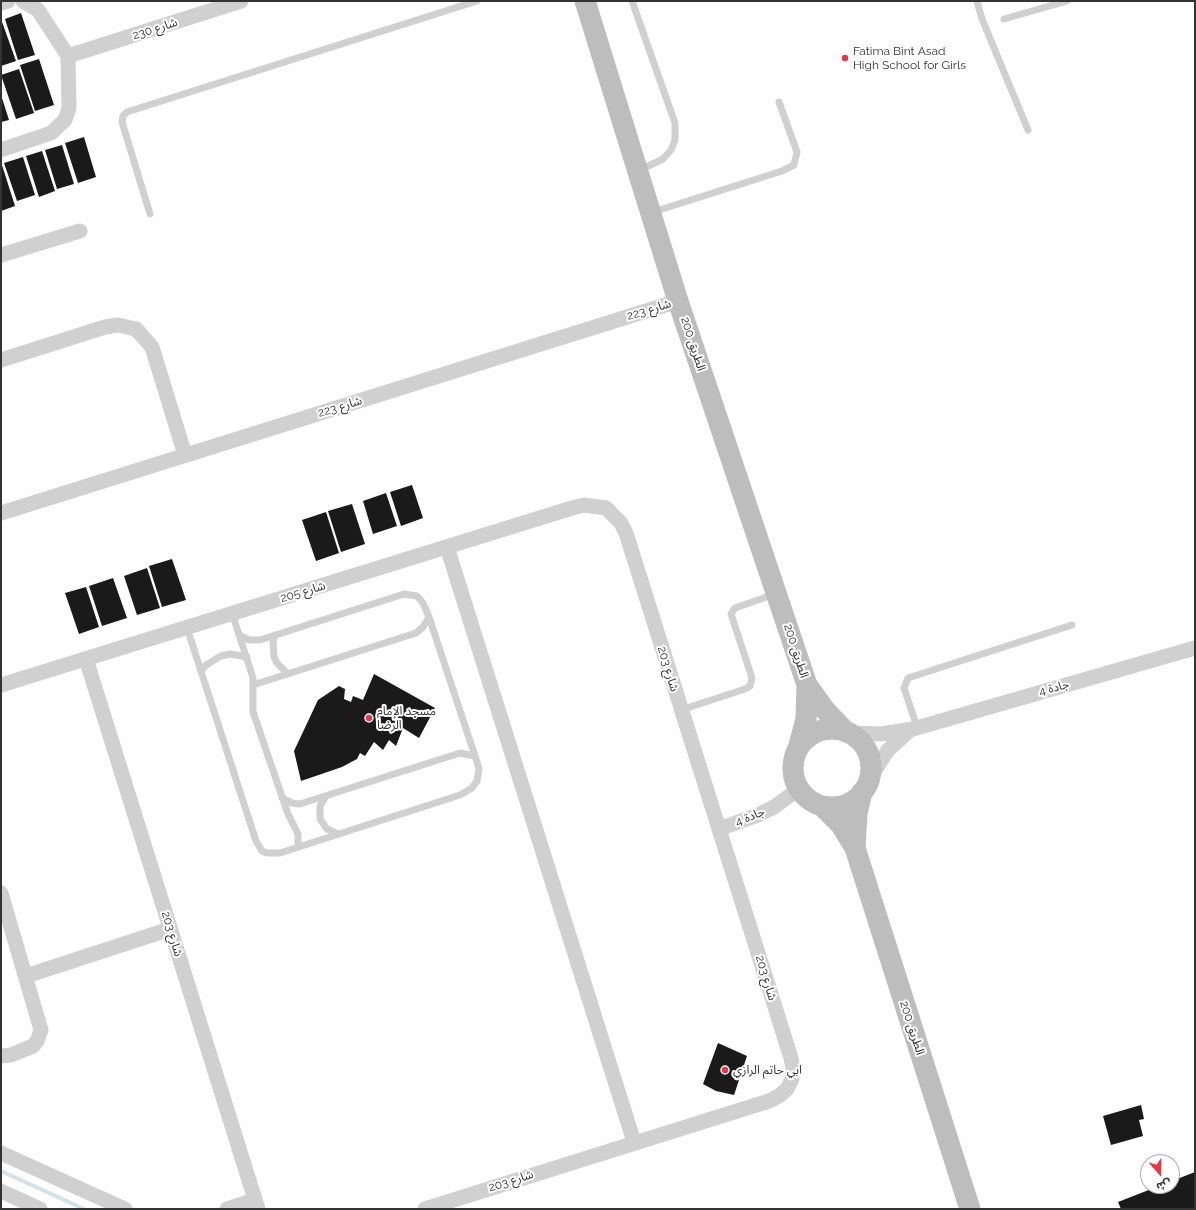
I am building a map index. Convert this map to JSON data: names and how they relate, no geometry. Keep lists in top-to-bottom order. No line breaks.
{"streets":{"main road":["الطريق 200"],"street":["شارع 230","شارع 223","شارع 205","شارع 203","جادة 4"]},"crossings":[["شارع 223","الطريق 200"],["الطريق 200","جادة 4"],["شارع 205","شارع 203"],["شارع 203","جادة 4"]],"places":["Fatima Bint Asad High School for Girls","مسجد الإمام الرضا","ابي حاتم الرازي"],"north":"bottom"}
